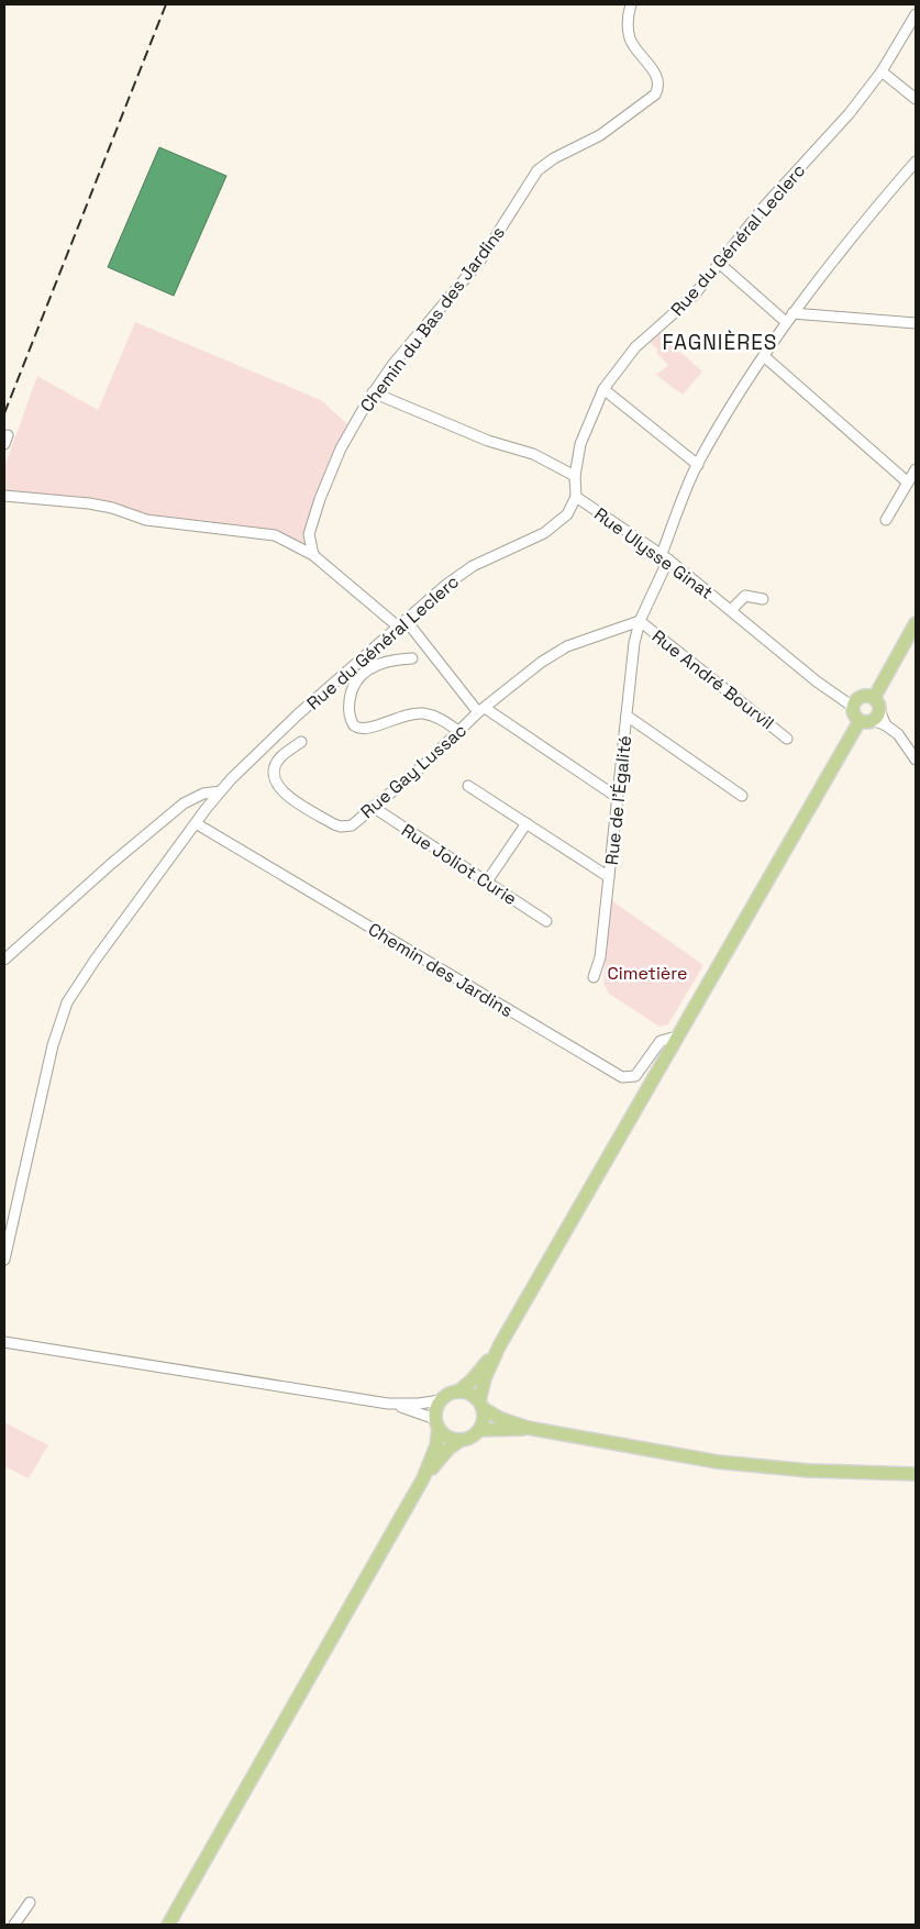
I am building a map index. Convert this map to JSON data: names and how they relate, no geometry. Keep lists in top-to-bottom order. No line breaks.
{"streets":{"street":["Rue du Général Leclerc","Chemin du Bas des Jardins","Rue Ulysse Ginat","Rue André Bourvil","Rue Gay Lussac","Rue de l'Égalité","Rue Joliot Curie","Chemin des Jardins"]},"crossings":[["Rue du Général Leclerc","Rue Ulysse Ginat"],["Rue du Général Leclerc","Chemin des Jardins"],["Rue Ulysse Ginat","Rue de l'Égalité"],["Rue André Bourvil","Rue Gay Lussac"],["Rue André Bourvil","Rue de l'Égalité"],["Rue Gay Lussac","Rue de l'Égalité"],["Rue Gay Lussac","Rue Joliot Curie"]],"districts":["FAGNIÈRES"],"parks":["Cimetière"]}
